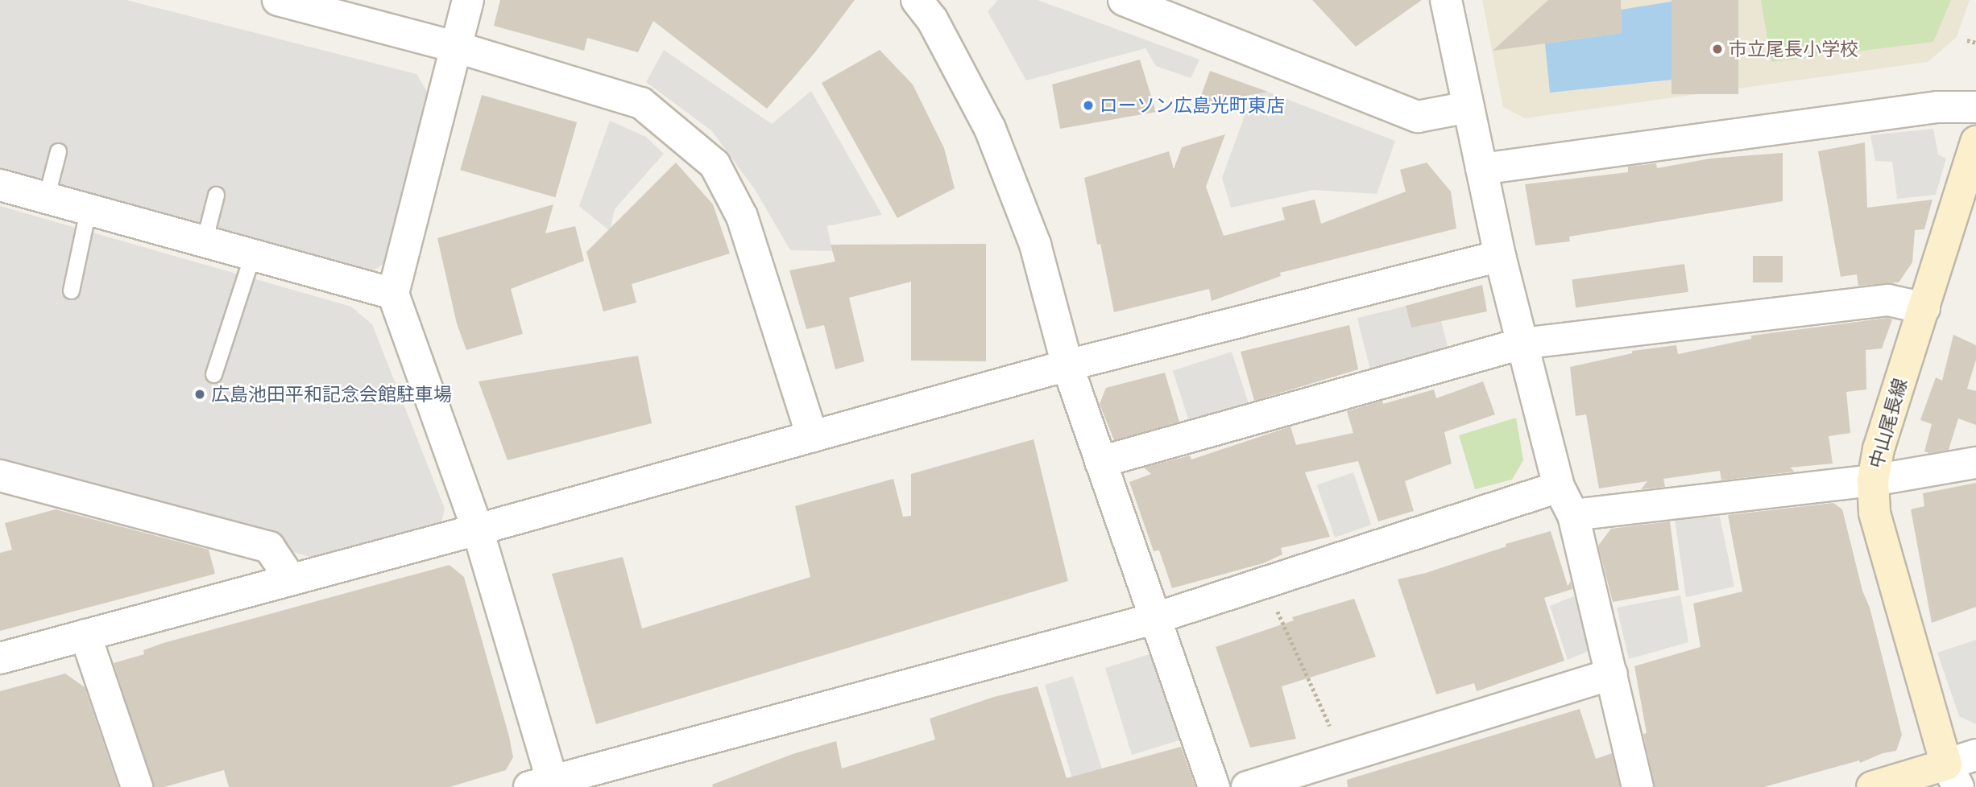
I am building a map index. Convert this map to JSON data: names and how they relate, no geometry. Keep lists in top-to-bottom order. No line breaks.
{"streets":{"main road":["中山尾長線"]},"places":["市立尾長小学校","ローソン広島光町東店","広島池田平和記念会館駐車場"]}
